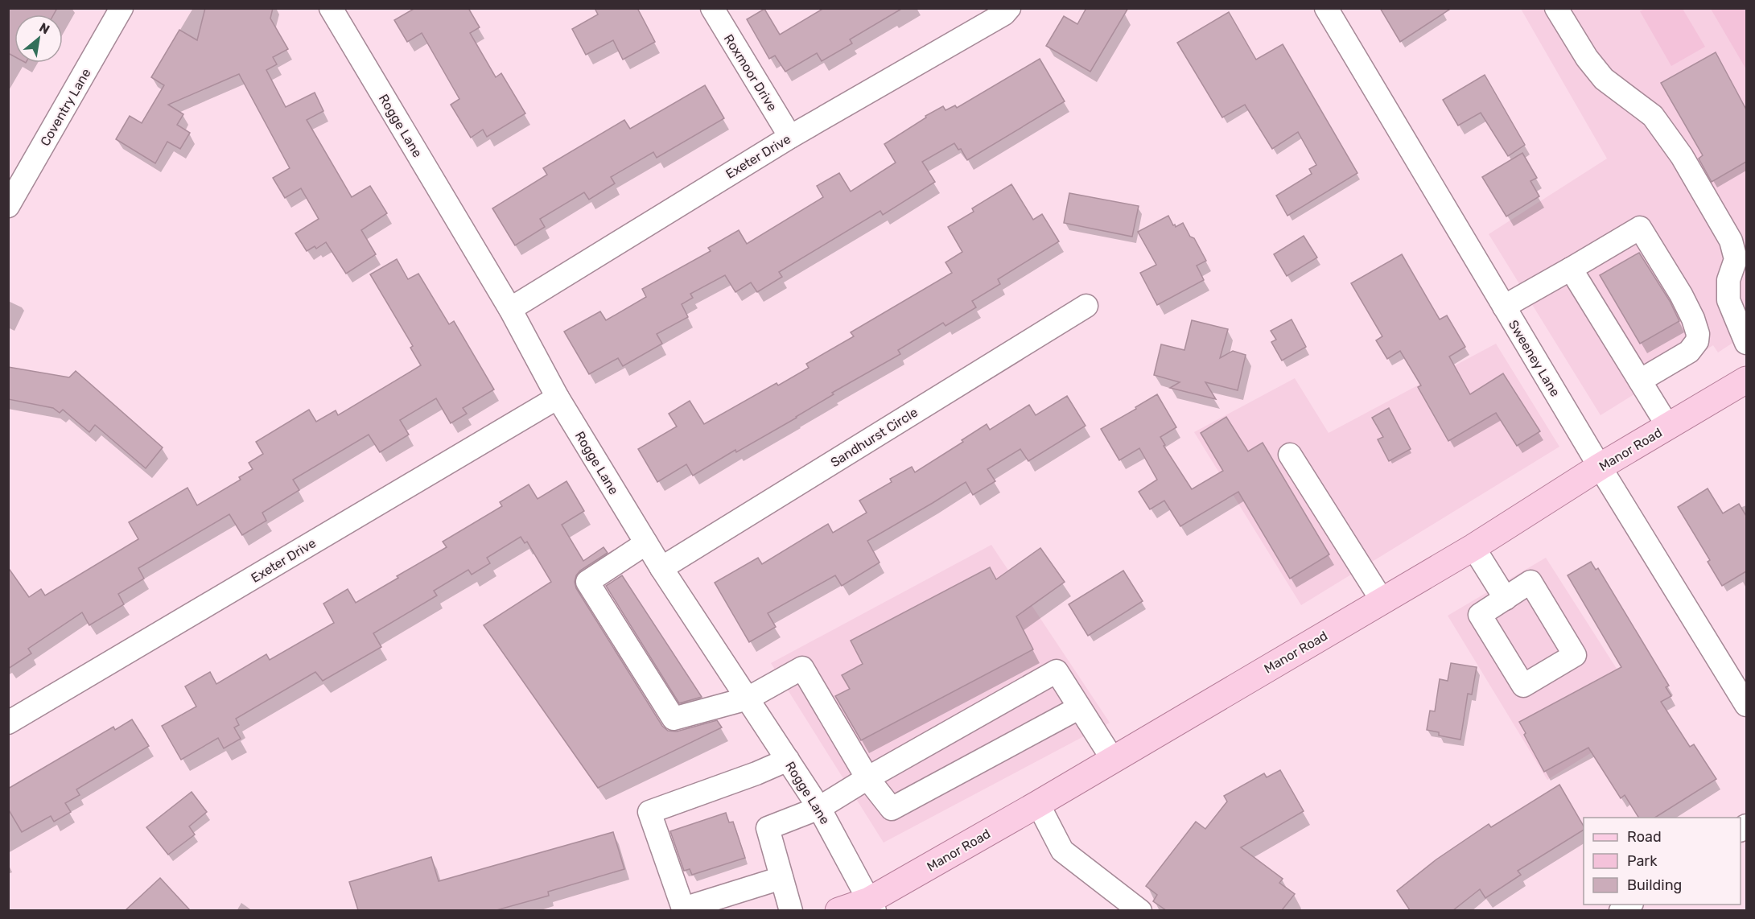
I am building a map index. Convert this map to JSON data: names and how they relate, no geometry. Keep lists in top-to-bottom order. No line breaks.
{"streets":{"main road":["Manor Road"],"street":["Roxmoor Drive","Coventry Lane","Rogge Lane","Exeter Drive","Sweeney Lane","Sandhurst Circle"]},"crossings":[["Roxmoor Drive","Exeter Drive"],["Rogge Lane","Exeter Drive"],["Rogge Lane","Sandhurst Circle"],["Rogge Lane","Manor Road"],["Sweeney Lane","Manor Road"]],"legend":["Road","Park","Building"],"north":"top right"}
